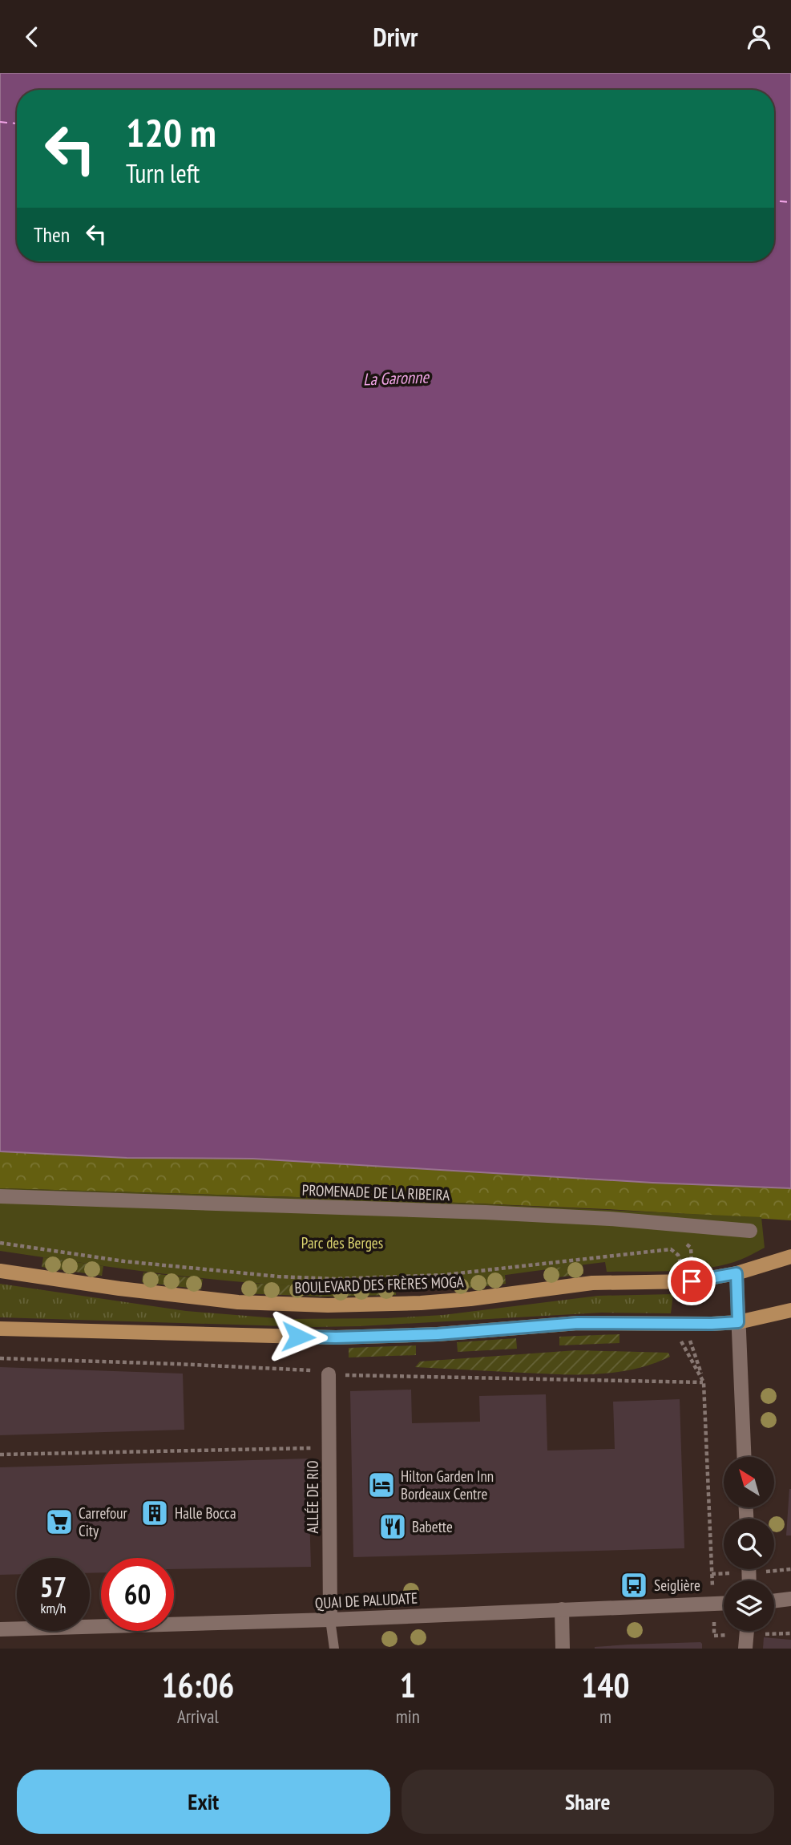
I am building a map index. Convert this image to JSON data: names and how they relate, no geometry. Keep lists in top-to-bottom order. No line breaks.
{"streets":{"main road":["BOULEVARD DES FRÈRES MOGA"],"street":["PROMENADE DE LA RIBEIRA","ALLÉE DE RIO","QUAI DE PALUDATE"]},"crossings":[["ALLÉE DE RIO","QUAI DE PALUDATE"]],"water":["La Garonne"],"parks":["Parc des Berges"],"places":{"hotel":["Hilton Garden Inn Bordeaux Centre"],"building":["Halle Bocca"],"supermarket":["Carrefour City"],"restaurant":["Babette"],"bus stop":["Seiglière"]},"north":"top left","page":{"header":"Drivr","turn":["120 m","Turn left"],"then":"Then","speed":"57 km/h","limit":"60","eta":["16:06","Arrival","1","min","140","m"],"buttons":["Exit","Share"]}}
